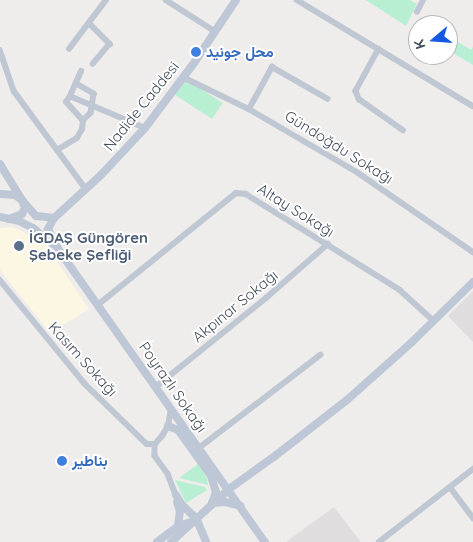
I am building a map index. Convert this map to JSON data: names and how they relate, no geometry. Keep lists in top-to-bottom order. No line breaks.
{"streets":{"main road":["Nadide Caddesi","Poyrazlı Sokağı"],"street":["Gündoğdu Sokağı","Altay Sokağı","Akpınar Sokağı","Kasım Sokağı"]},"crossings":[["Nadide Caddesi","Gündoğdu Sokağı"],["Altay Sokağı","Akpınar Sokağı"],["Altay Sokağı","Poyrazlı Sokağı"],["Akpınar Sokağı","Poyrazlı Sokağı"]],"places":["محل جونيد","İGDAŞ Güngören Şebeke Şefliği","بناطير"],"north":"left"}
